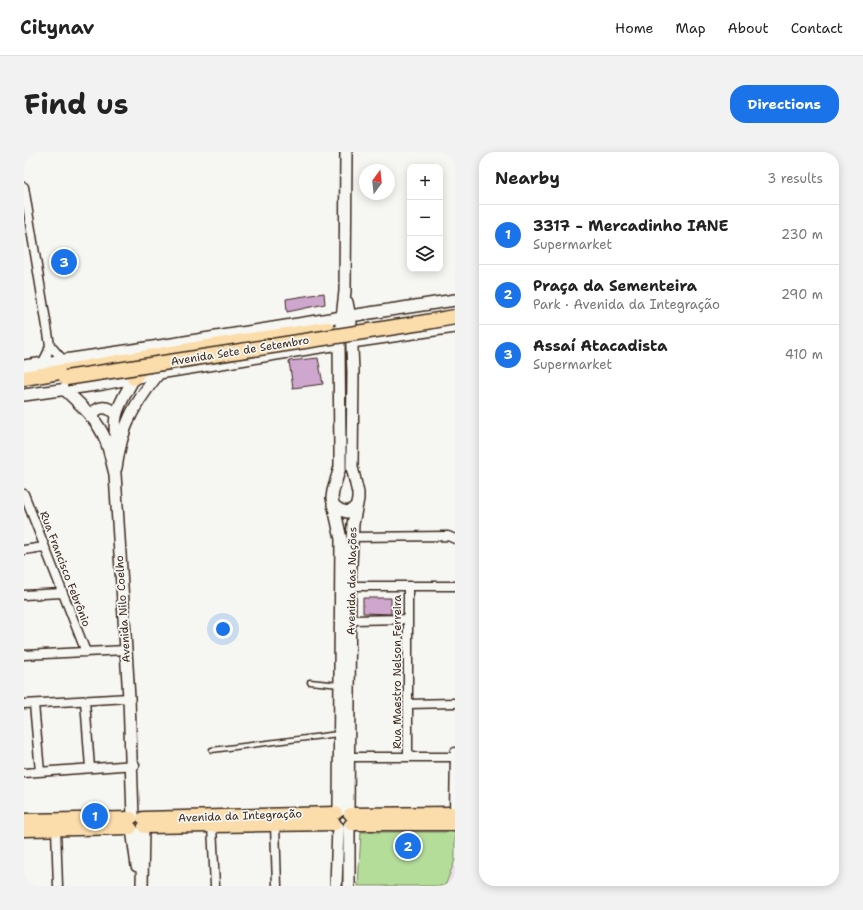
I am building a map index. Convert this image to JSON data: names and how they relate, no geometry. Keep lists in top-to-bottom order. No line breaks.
{"streets":{"highway":["Avenida Sete de Setembro"],"main road":["Avenida das Nações","Avenida Nilo Coelho","Avenida da Integração"],"street":["Rua Francisco Febrônio","Rua Maestro Nelson Ferreira"]},"crossings":[["Avenida Sete de Setembro","Avenida das Nações"],["Avenida das Nações","Avenida da Integração"],["Avenida Nilo Coelho","Avenida da Integração"]],"north":"top","page":{"header":"Citynav","nav":["Home","Map","About","Contact"],"title":"Find us","buttons":"Directions","heading":["Nearby","3 results"],"map_buttons":["+","−"],"list":[{"mark":"1","name":"3317 - Mercadinho IANE","note":"Supermarket","value":"230 m"},{"mark":"2","name":"Praça da Sementeira","note":"Park · Avenida da Integração","value":"290 m"},{"mark":"3","name":"Assaí Atacadista","note":"Supermarket","value":"410 m"}],"pins":["3","1","2"]}}
